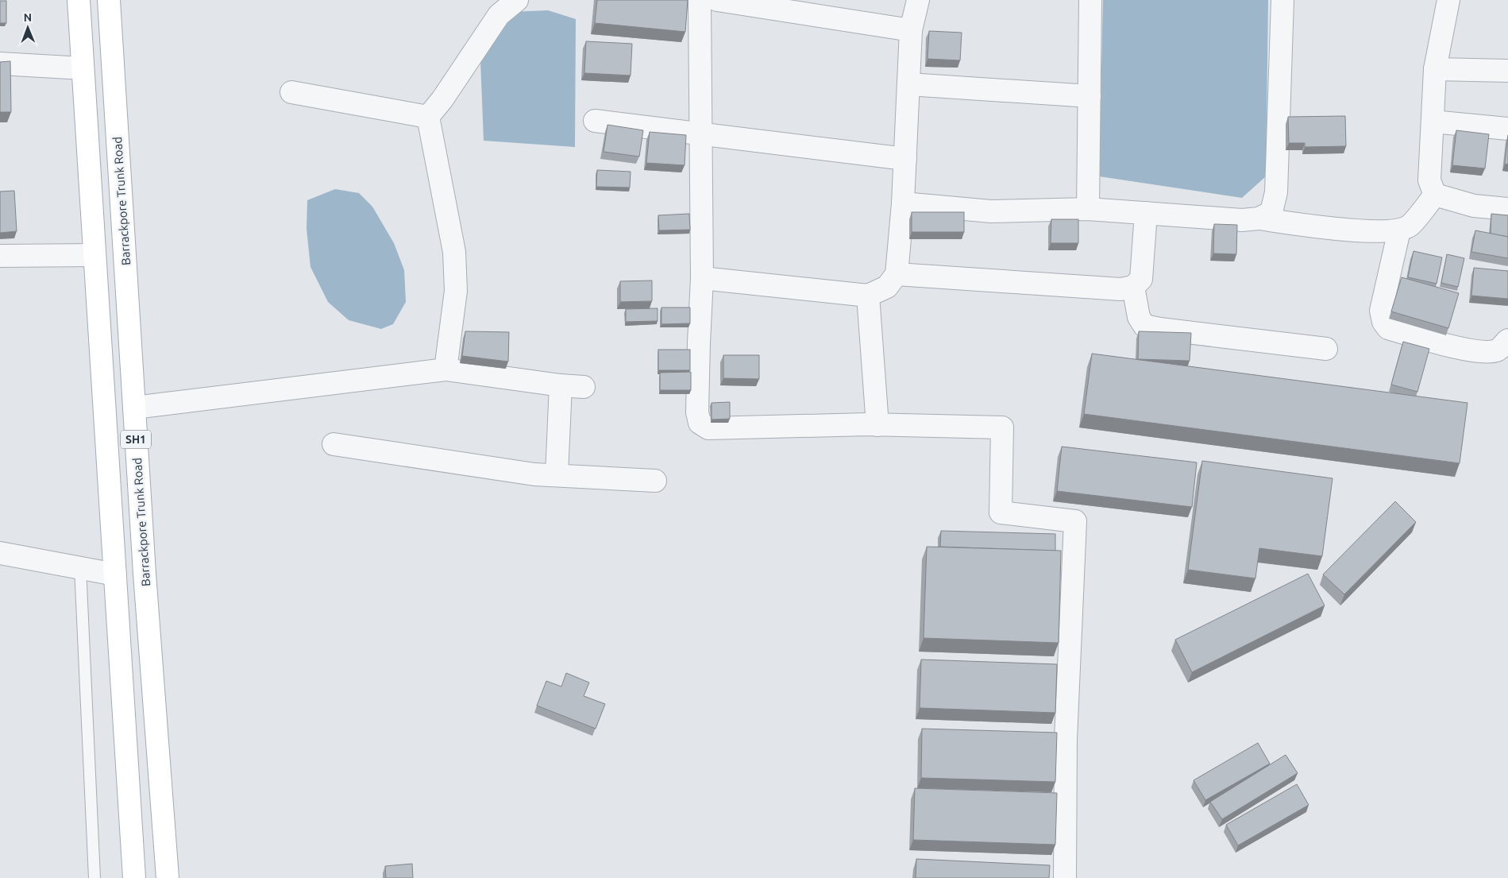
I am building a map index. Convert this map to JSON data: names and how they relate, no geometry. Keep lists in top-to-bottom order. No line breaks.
{"streets":{"main road":["Barrackpore Trunk Road","SH1"]},"north":"top"}
